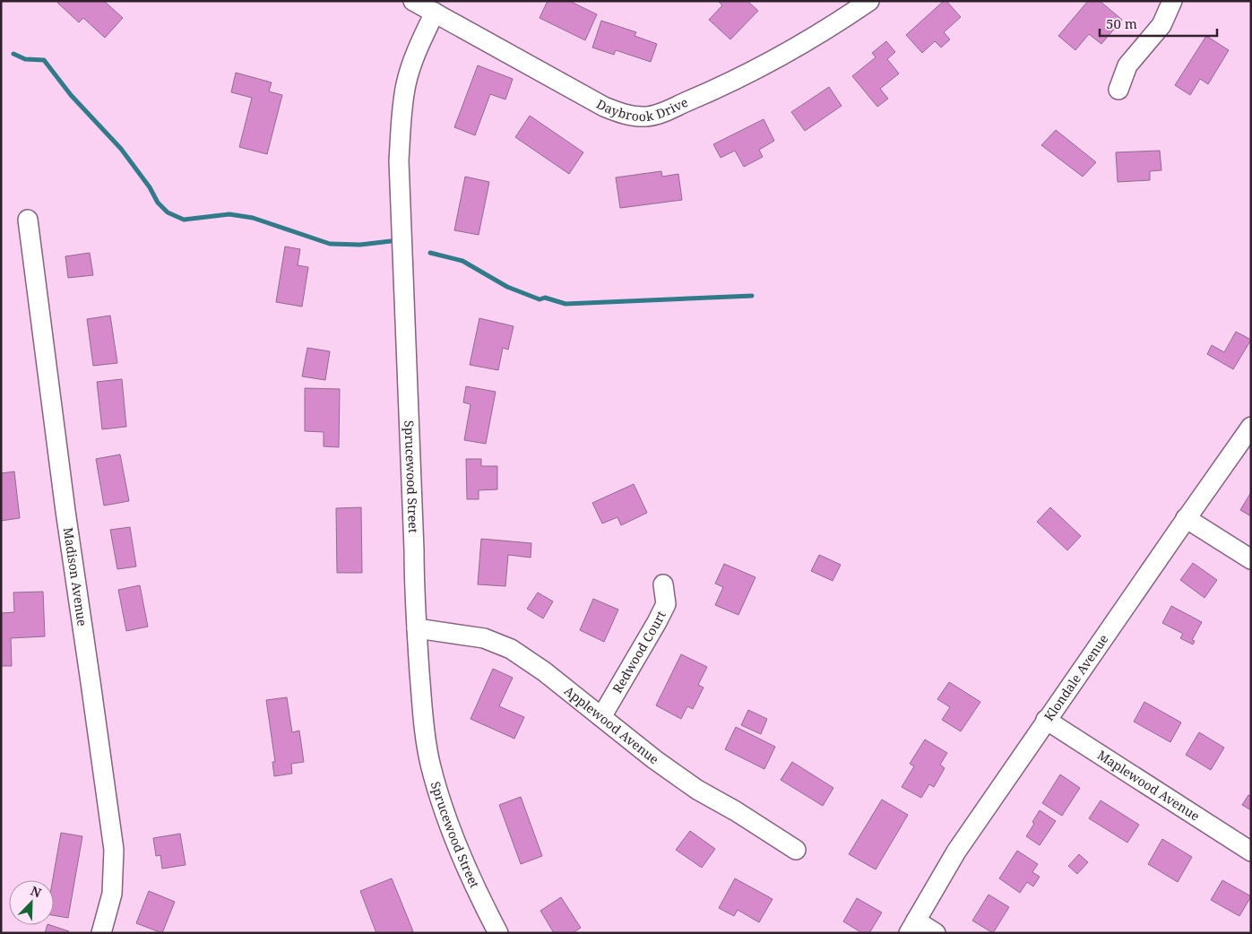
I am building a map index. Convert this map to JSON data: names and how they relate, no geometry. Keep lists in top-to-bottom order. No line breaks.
{"streets":{"street":["Daybrook Drive","Sprucewood Street","Madison Avenue","Redwood Court","Klondale Avenue","Applewood Avenue","Maplewood Avenue"]},"crossings":[["Daybrook Drive","Sprucewood Street"],["Sprucewood Street","Applewood Avenue"],["Redwood Court","Applewood Avenue"],["Klondale Avenue","Maplewood Avenue"]],"scale_bar":"50 m","north":"top right"}
